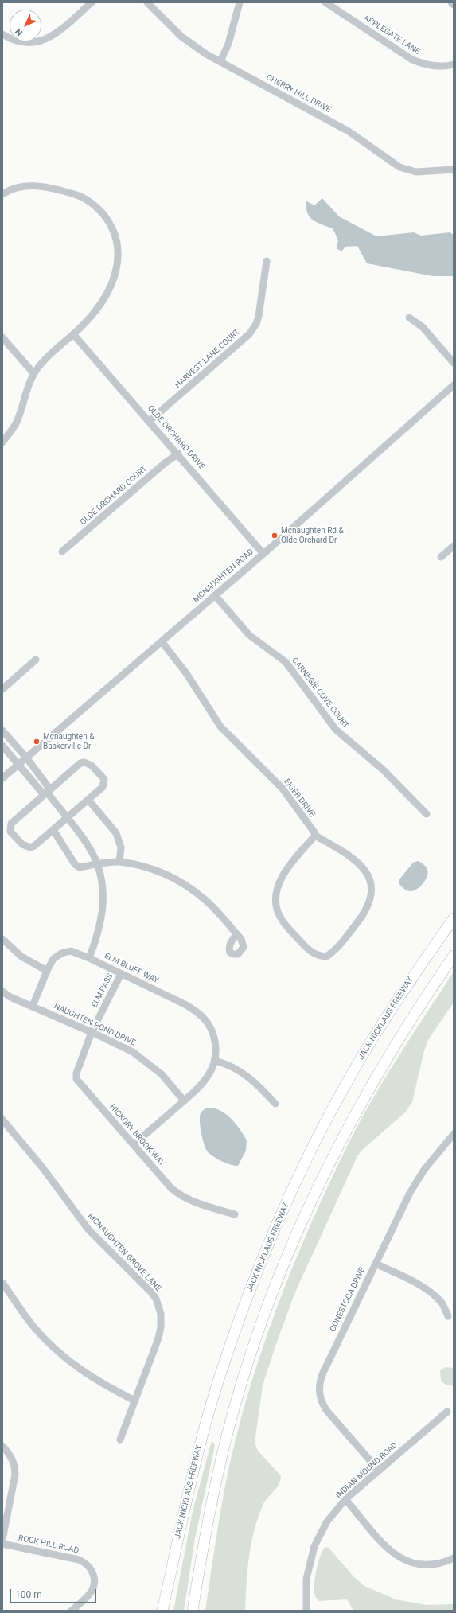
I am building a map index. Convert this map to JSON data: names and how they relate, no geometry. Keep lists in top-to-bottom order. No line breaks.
{"streets":{"highway":["JACK NICKLAUS FREEWAY"],"street":["APPLEGATE LANE","CHERRY HILL DRIVE","HARVEST LANE COURT","OLDE ORCHARD DRIVE","OLDE ORCHARD COURT","MCNAUGHTEN ROAD","CARNEGIE COVE COURT","EIGER DRIVE","ELM BLUFF WAY","ELM PASS","NAUGHTEN POND DRIVE","HICKORY BROOK WAY","MCNAUGHTEN GROVE LANE","CONESTOGA DRIVE","INDIAN MOUND ROAD","ROCK HILL ROAD"]},"crossings":[["HARVEST LANE COURT","OLDE ORCHARD DRIVE"],["OLDE ORCHARD DRIVE","OLDE ORCHARD COURT"],["OLDE ORCHARD DRIVE","MCNAUGHTEN ROAD"],["MCNAUGHTEN ROAD","CARNEGIE COVE COURT"],["MCNAUGHTEN ROAD","EIGER DRIVE"],["ELM BLUFF WAY","ELM PASS"],["ELM BLUFF WAY","NAUGHTEN POND DRIVE"],["ELM PASS","NAUGHTEN POND DRIVE"],["ELM PASS","HICKORY BROOK WAY"],["NAUGHTEN POND DRIVE","HICKORY BROOK WAY"],["CONESTOGA DRIVE","INDIAN MOUND ROAD"]],"places":["Mcnaughten Rd & Olde Orchard Dr","Mcnaughten & Baskerville Dr"],"scale_bar":"100 m","north":"bottom left"}
